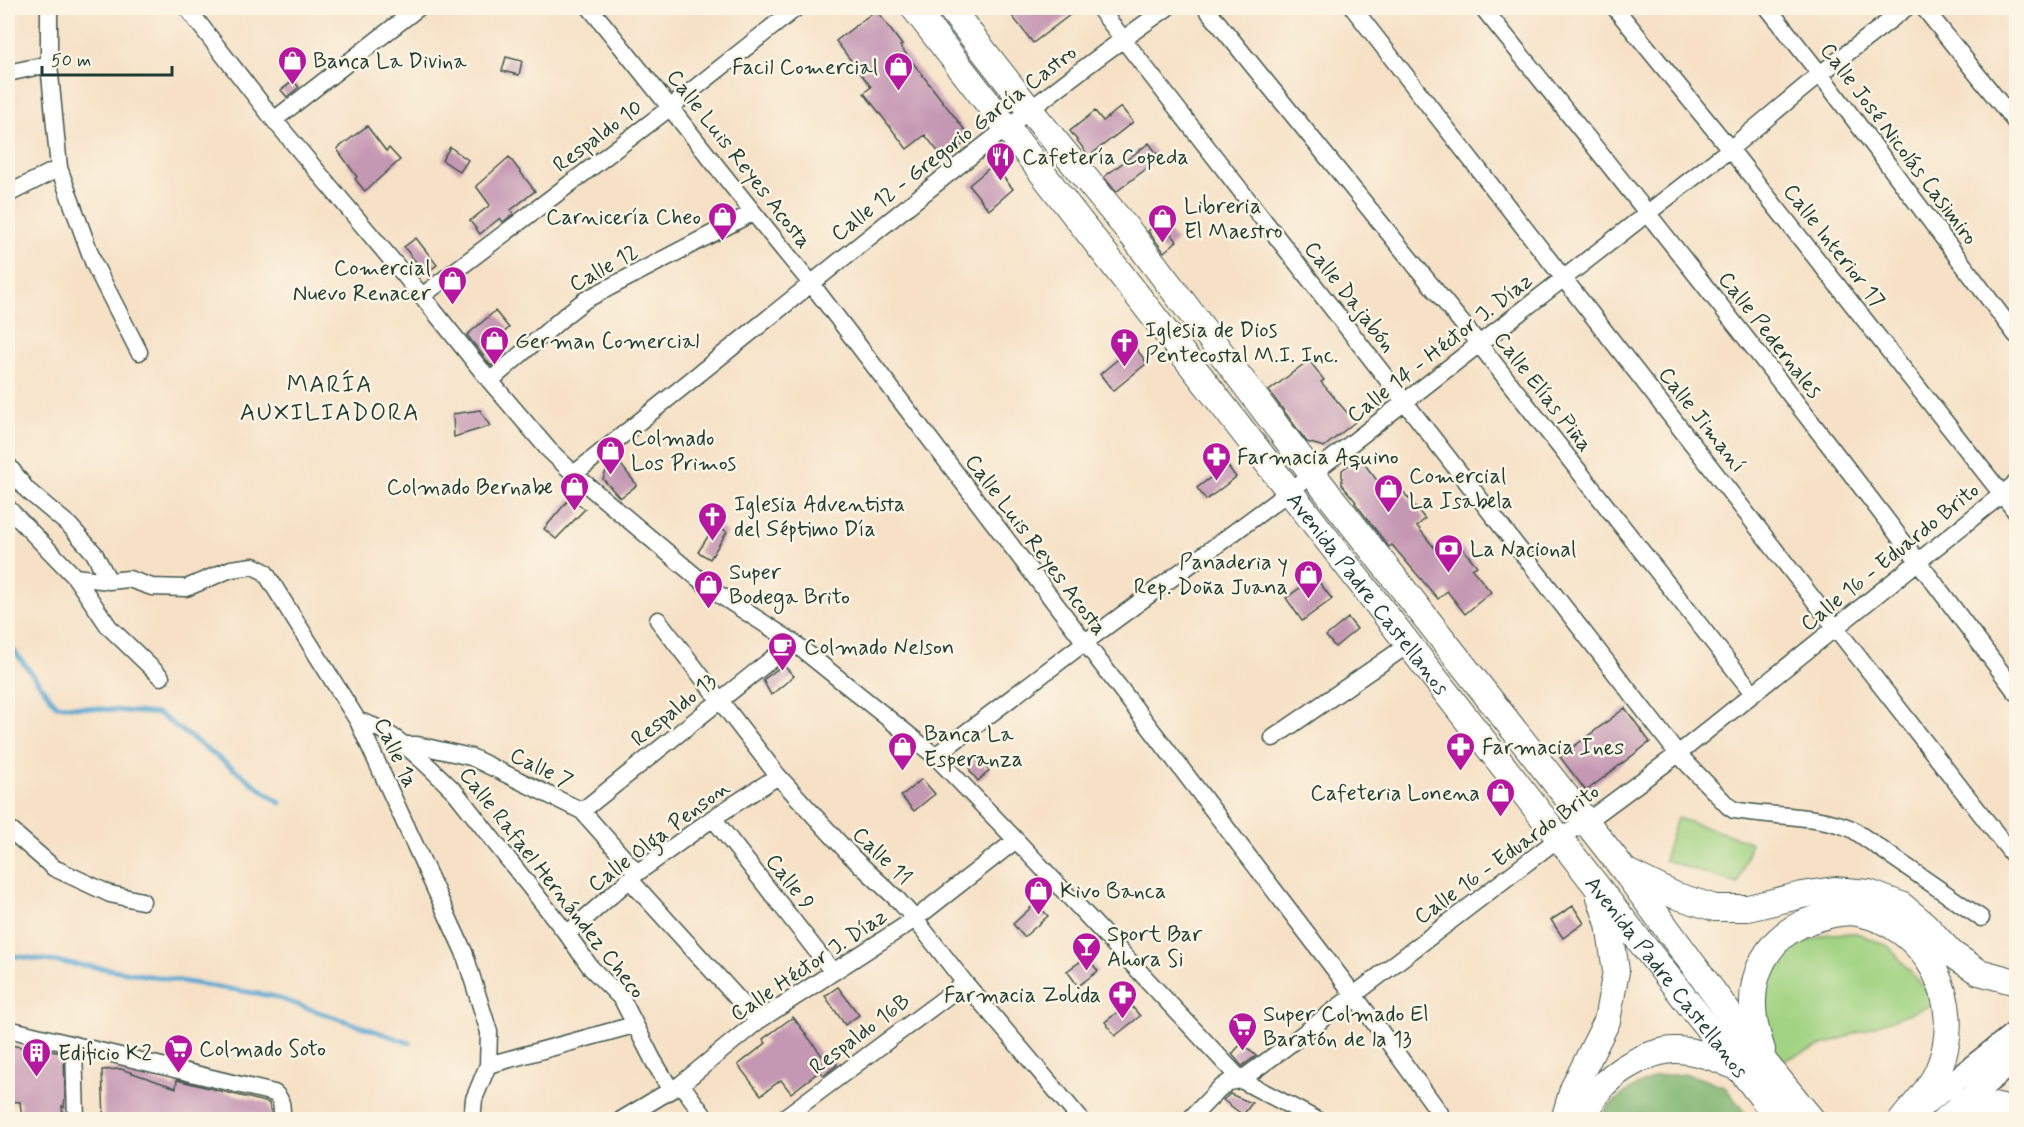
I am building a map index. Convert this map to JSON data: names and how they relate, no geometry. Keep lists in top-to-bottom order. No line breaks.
{"streets":{"main road":["Avenida Padre Castellanos"],"street":["Respaldo 10","Calle 12 - Gregorio García Castro","Calle José Nicolás Casimiro","Calle Luis Reyes Acosta","Calle Interior 17","Calle 12","Calle Dajabón","Calle Pedernales","Calle 14 - Héctor J. Díaz","Calle Elías Piña","Calle Jimaní","Calle 16 - Eduardo Brito","Respaldo 13","Calle 1a","Calle 7","Calle Olga Penson","Calle 11","Calle 9","Calle Rafael Hernández Checo","Calle Héctor J. Díaz","Respaldo 16B"]},"crossings":[["Respaldo 10","Calle Luis Reyes Acosta"],["Calle 12 - Gregorio García Castro","Calle Luis Reyes Acosta"],["Calle 12 - Gregorio García Castro","Calle Dajabón"],["Calle 12 - Gregorio García Castro","Avenida Padre Castellanos"],["Calle José Nicolás Casimiro","Calle 14 - Héctor J. Díaz"],["Calle Luis Reyes Acosta","Calle 12"],["Calle Luis Reyes Acosta","Calle 14 - Héctor J. Díaz"],["Calle Luis Reyes Acosta","Calle 16 - Eduardo Brito"],["Calle Interior 17","Calle 14 - Héctor J. Díaz"],["Calle Interior 17","Calle 16 - Eduardo Brito"],["Calle Dajabón","Calle 14 - Héctor J. Díaz"],["Calle Dajabón","Calle 16 - Eduardo Brito"],["Calle Pedernales","Calle 14 - Héctor J. Díaz"],["Calle Pedernales","Calle 16 - Eduardo Brito"],["Calle 14 - Héctor J. Díaz","Calle Elías Piña"],["Calle 14 - Héctor J. Díaz","Calle Jimaní"],["Calle 14 - Héctor J. Díaz","Avenida Padre Castellanos"],["Calle Elías Piña","Calle 16 - Eduardo Brito"],["Calle Jimaní","Calle 16 - Eduardo Brito"],["Calle 16 - Eduardo Brito","Avenida Padre Castellanos"],["Respaldo 13","Calle 7"],["Respaldo 13","Calle 11"],["Calle 1a","Calle Rafael Hernández Checo"],["Calle 7","Calle Olga Penson"],["Calle 7","Calle Rafael Hernández Checo"],["Calle 7","Calle Héctor J. Díaz"],["Calle Olga Penson","Calle 11"],["Calle Olga Penson","Calle 9"],["Calle Olga Penson","Calle Rafael Hernández Checo"],["Calle 11","Calle Héctor J. Díaz"],["Calle 11","Respaldo 16B"],["Calle 9","Calle Héctor J. Díaz"],["Calle Rafael Hernández Checo","Calle Héctor J. Díaz"]],"districts":["MARÍA AUXILIADORA"],"places":{"shop":["Banca La Divina","Facil Comercial","Carnicería Cheo","Libreria El Maestro","Comercial Nuevo Renacer","German Comercial","Colmado Los Primos","Colmado Bernabe","Comercial La Isabela","Panaderia y Rep. Doña Juana","Super Bodega Brito","Banca La Esperanza","Cafeteria Lonena","Kivo Banca"],"restaurant":["Cafetería Copeda"],"church":["Iglesia de Dios Pentecostal M.I. Inc.","Iglesia Adventista del Séptimo Día"],"pharmacy":["Farmacia Aquino","Farmacia Ines","Farmacia Zolida"],"bank":["La Nacional"],"cafe":["Colmado Nelson"],"bar":["Sport Bar Ahora Si"],"supermarket":["Super Colmado El Baratón de la 13","Colmado Soto"],"building":["Edificio K2"]},"scale_bar":"50 m"}
